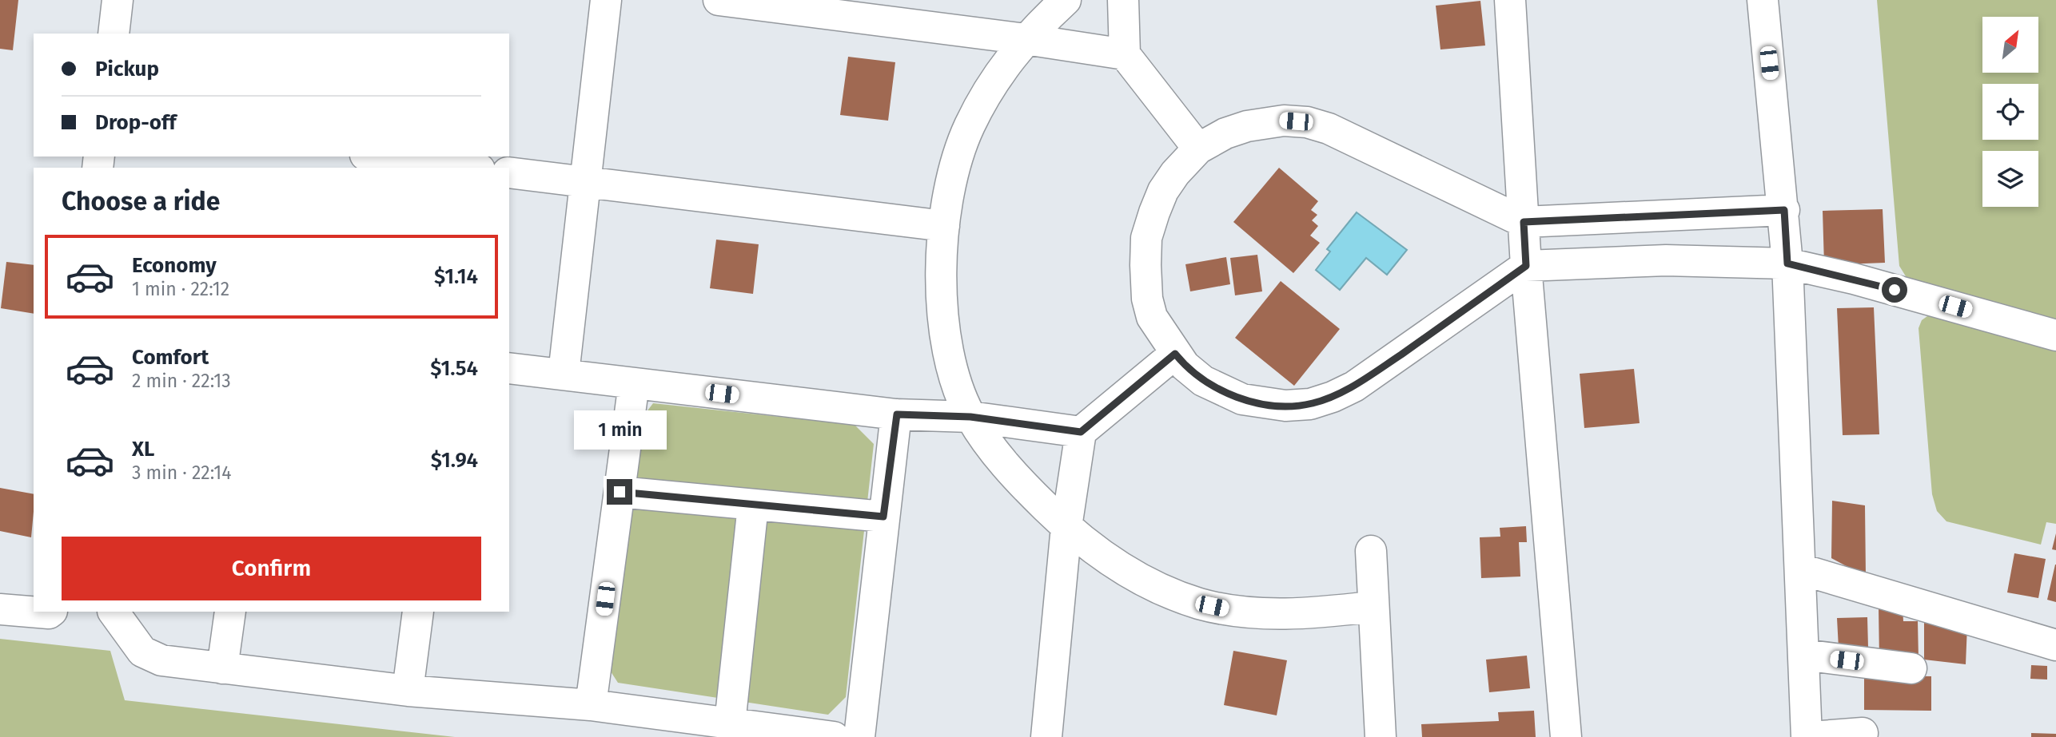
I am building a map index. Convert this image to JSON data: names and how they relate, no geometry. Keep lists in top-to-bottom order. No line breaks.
{"north":"top right","page":{"banner":["Pickup","Drop-off"],"heading":"Choose a ride","list":[{"name":"Economy","note":"1 min · 22:12","value":"$1.14"},{"name":"Comfort","note":"2 min · 22:13","value":"$1.54"},{"name":"XL","note":"3 min · 22:14","value":"$1.94"}],"bubble":"1 min","buttons":"Confirm"}}
